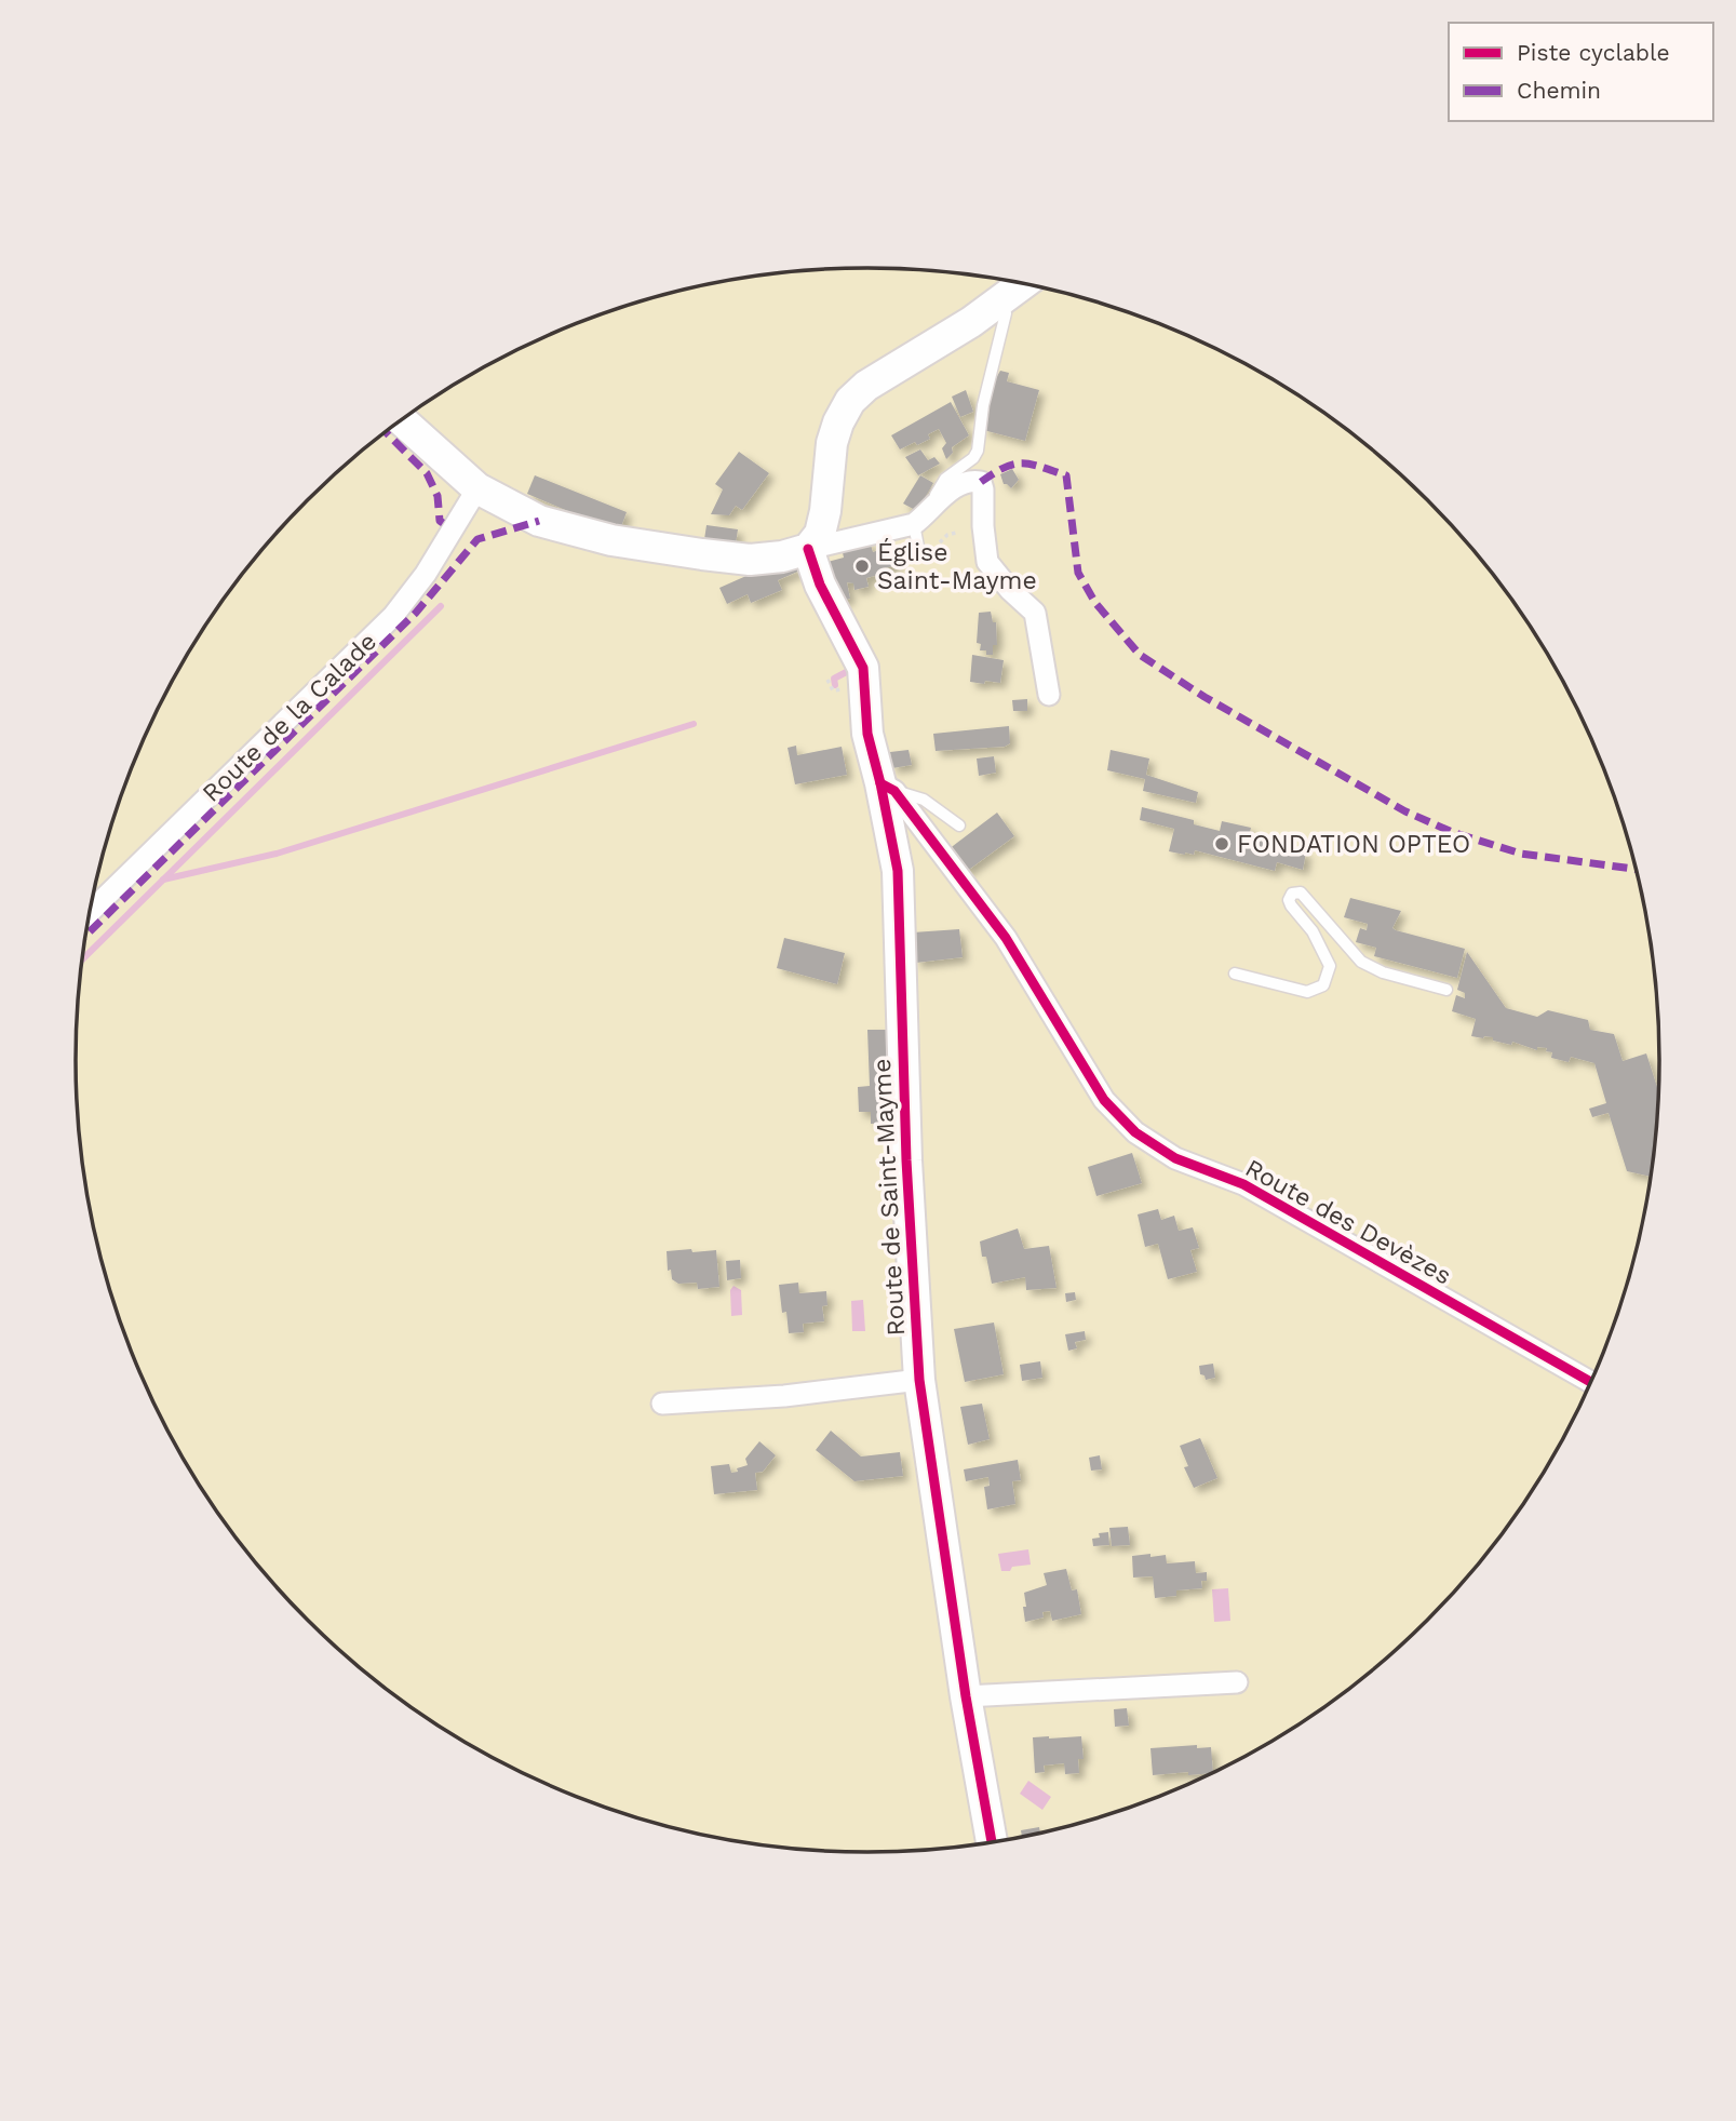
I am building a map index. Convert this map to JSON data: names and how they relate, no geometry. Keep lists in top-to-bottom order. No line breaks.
{"streets":{"street":["Route de la Calade","Route de Saint-Mayme","Route des Devèzes"]},"crossings":[["Route de Saint-Mayme","Route des Devèzes"]],"places":["Église Saint-Mayme","FONDATION OPTEO"],"legend":["Piste cyclable","Chemin"]}
